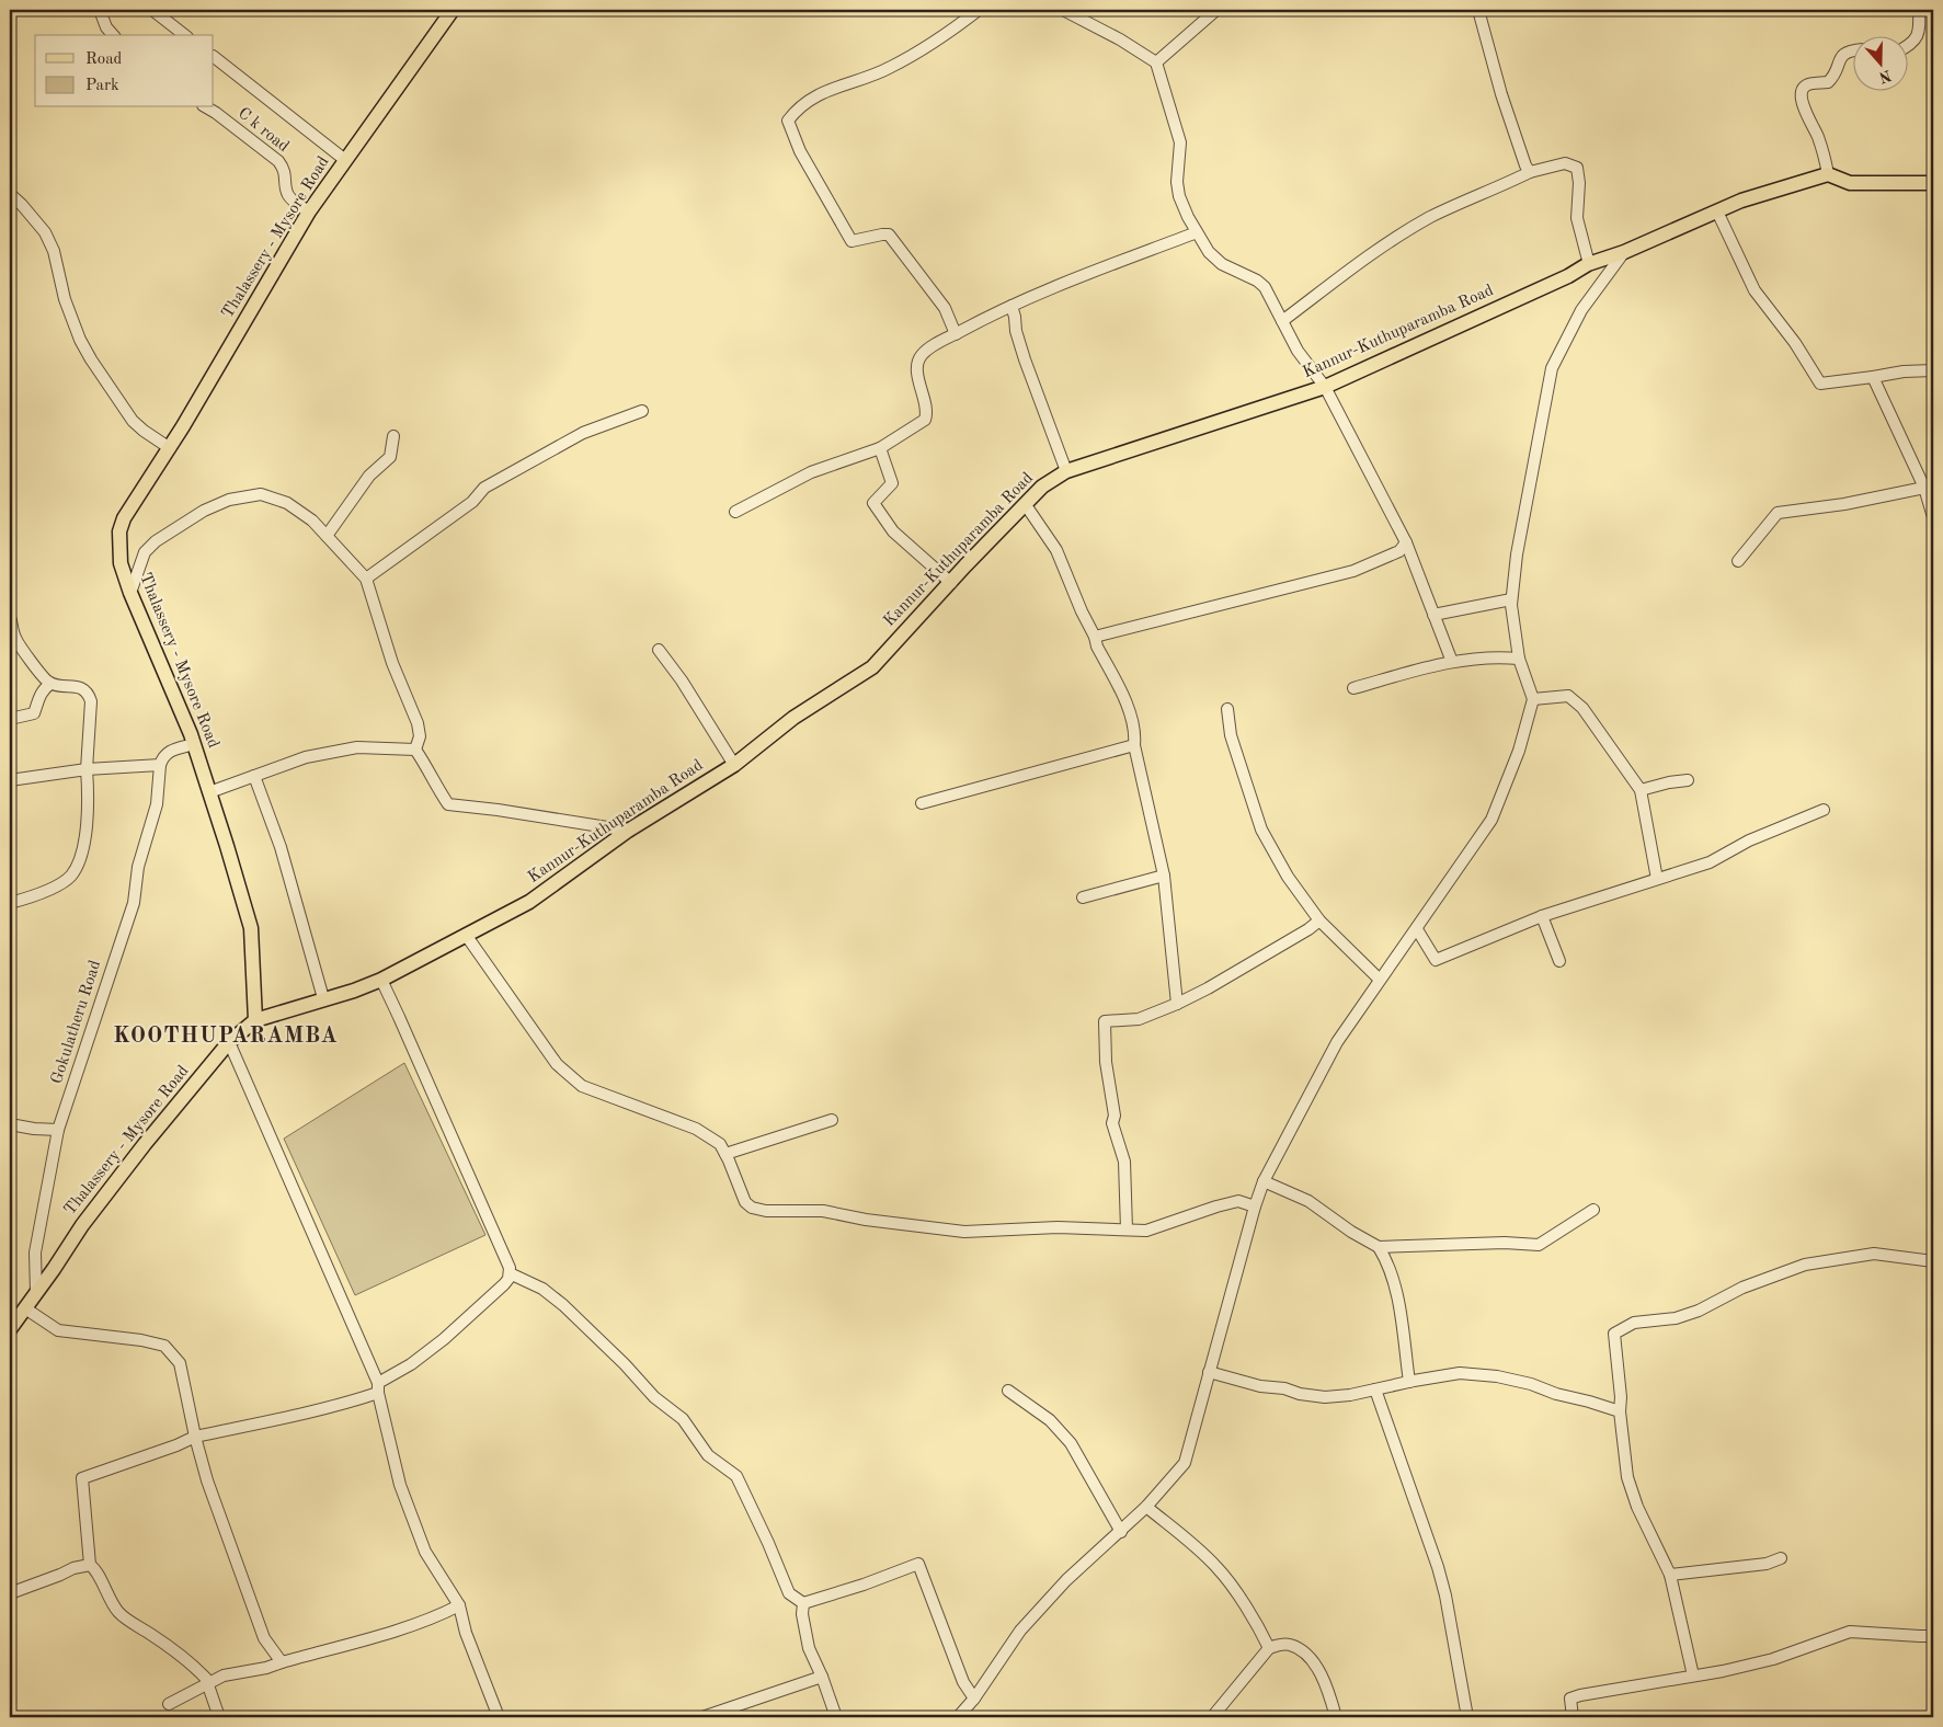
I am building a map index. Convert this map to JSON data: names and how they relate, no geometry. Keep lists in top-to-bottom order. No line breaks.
{"streets":{"main road":["Thalassery - Mysore Road","Kannur-Kuthuparamba Road"],"street":["C k road","Gokulatheru Road"]},"crossings":[["C k road","Thalassery - Mysore Road"],["Thalassery - Mysore Road","Kannur-Kuthuparamba Road"],["Thalassery - Mysore Road","Gokulatheru Road"]],"districts":["KOOTHUPARAMBA"],"legend":["Road","Park"],"north":"bottom"}
